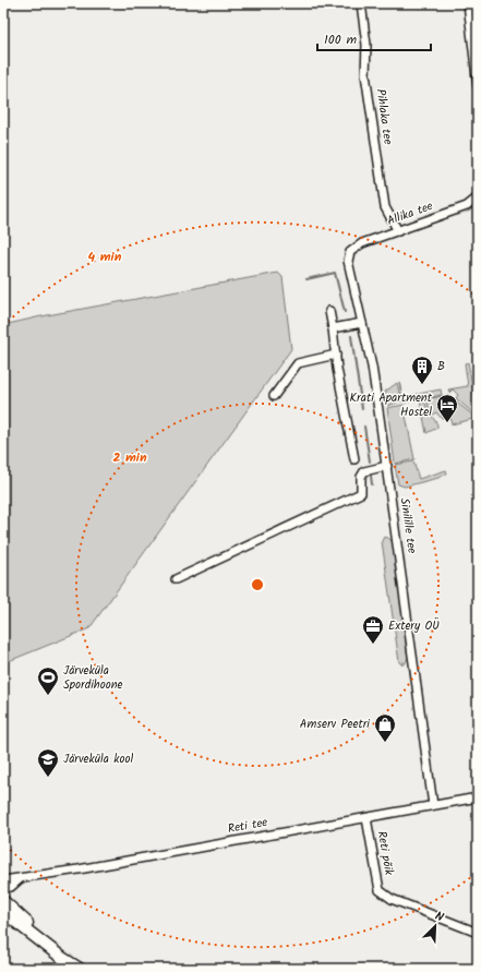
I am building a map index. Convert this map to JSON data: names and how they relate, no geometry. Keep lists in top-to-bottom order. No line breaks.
{"streets":{"street":["Pihlaka tee","Allika tee","Sinilille tee","Reti tee","Reti põik"]},"crossings":[["Pihlaka tee","Allika tee"],["Allika tee","Sinilille tee"],["Sinilille tee","Reti tee"],["Reti tee","Reti põik"]],"places":{"building":["B"],"hotel":["Krati Apartment Hostel"],"office":["Extery OÜ"],"sports":["Järveküla Spordihoone"],"shop":["Amserv Peetri"],"school or university":["Järveküla kool"]},"scale_bar":"100 m","north":"top right","rings":["4 min","2 min"]}
